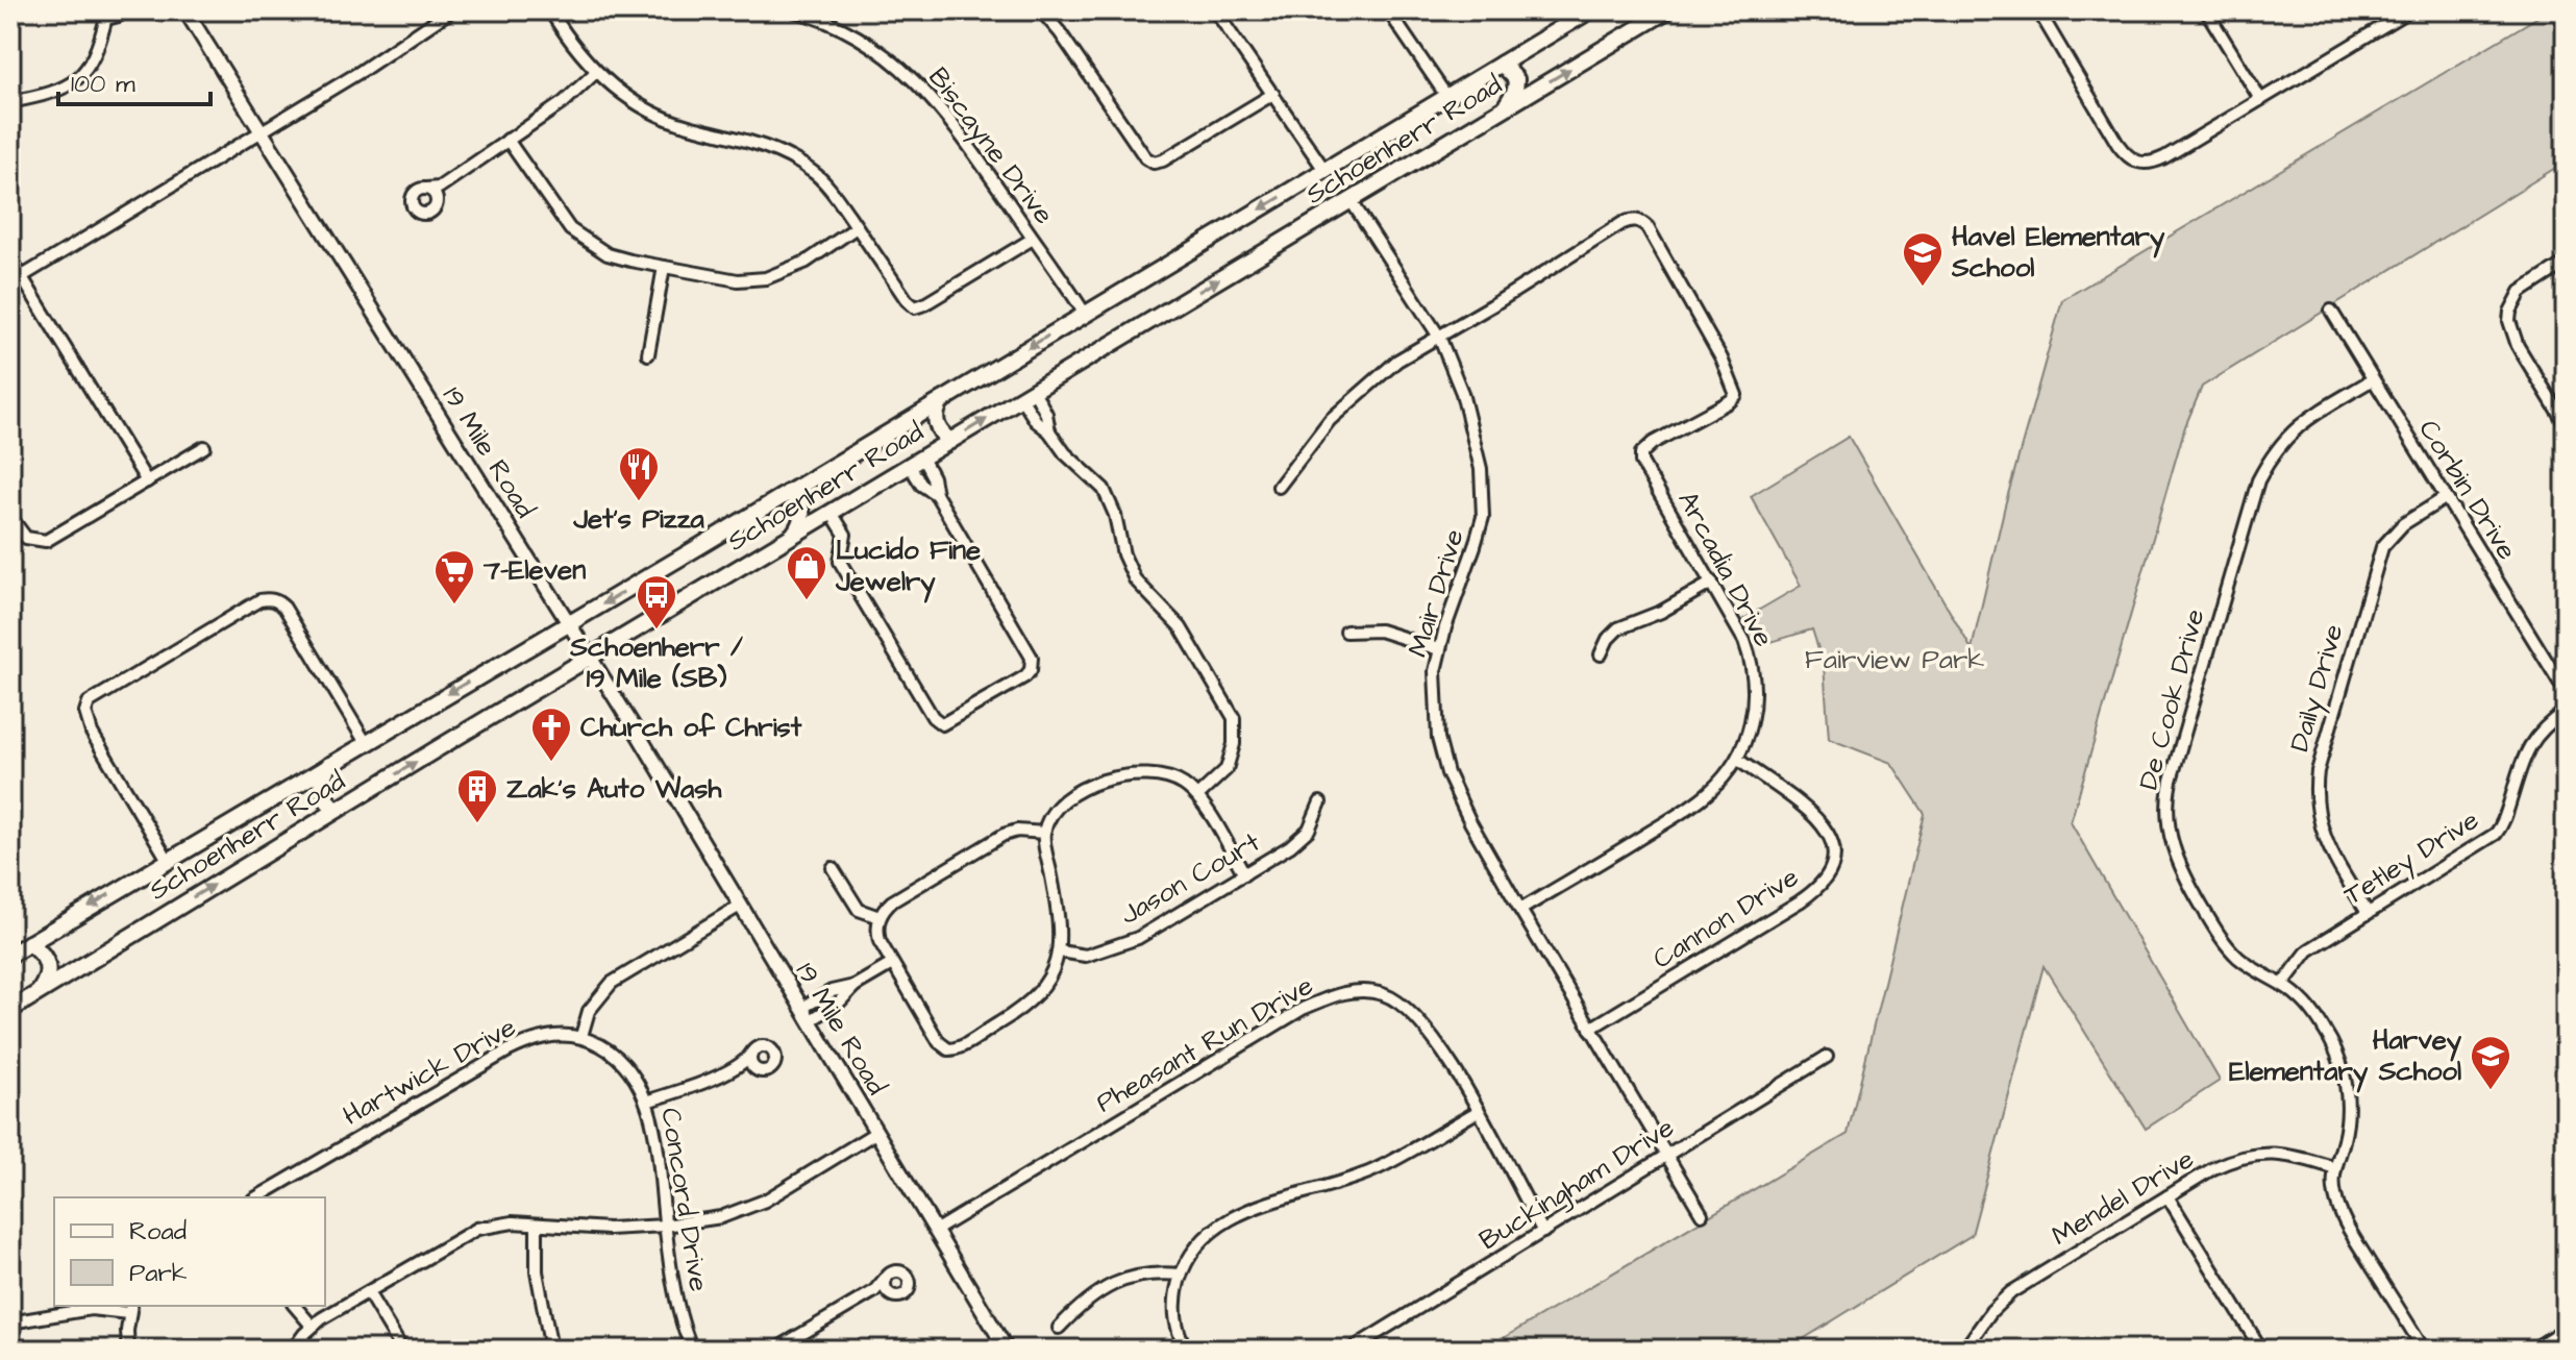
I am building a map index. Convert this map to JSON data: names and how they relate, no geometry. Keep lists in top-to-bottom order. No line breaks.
{"streets":{"main road":["Schoenherr Road"],"street":["Biscayne Drive","19 Mile Road","Corbin Drive","Arcadia Drive","Mair Drive","Daily Drive","De Cook Drive","Tetley Drive","Jason Court","Cannon Drive","Pheasant Run Drive","Hartwick Drive","Buckingham Drive","Mendel Drive","Concord Drive"]},"crossings":[["Schoenherr Road","Biscayne Drive"],["Schoenherr Road","19 Mile Road"],["Schoenherr Road","Mair Drive"],["19 Mile Road","Pheasant Run Drive"],["Corbin Drive","Daily Drive"],["Corbin Drive","De Cook Drive"],["Arcadia Drive","Mair Drive"],["Arcadia Drive","Cannon Drive"],["Mair Drive","Cannon Drive"],["Mair Drive","Buckingham Drive"],["Daily Drive","Tetley Drive"],["De Cook Drive","Tetley Drive"],["De Cook Drive","Mendel Drive"],["Pheasant Run Drive","Buckingham Drive"],["Hartwick Drive","Concord Drive"]],"parks":["Fairview Park"],"places":{"school or university":["Havel Elementary School","Harvey Elementary School"],"restaurant":["Jet's Pizza"],"shop":["Lucido Fine Jewelry"],"supermarket":["7-Eleven"],"bus stop":["Schoenherr / 19 Mile (SB)"],"church":["Church of Christ"],"building":["Zak's Auto Wash"]},"legend":["Road","Park"],"scale_bar":"100 m"}
